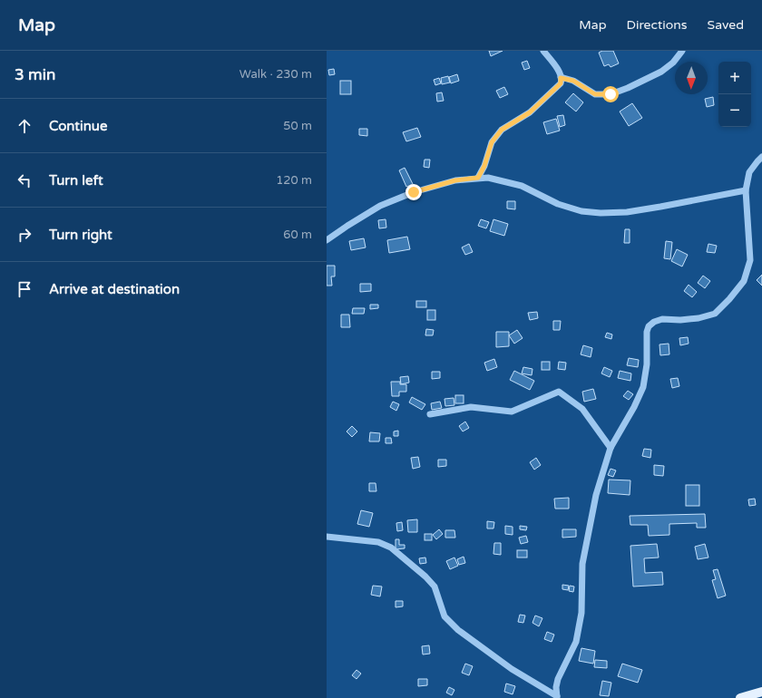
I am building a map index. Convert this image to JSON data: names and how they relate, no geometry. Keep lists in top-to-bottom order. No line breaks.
{"north":"bottom","page":{"header":"Map","nav":["Map","Directions","Saved"],"heading":["3 min","Walk · 230 m"],"map_buttons":["+","−"],"list":[["Continue","50 m"],["Turn left","120 m"],["Turn right","60 m"],"Arrive at destination"]}}
